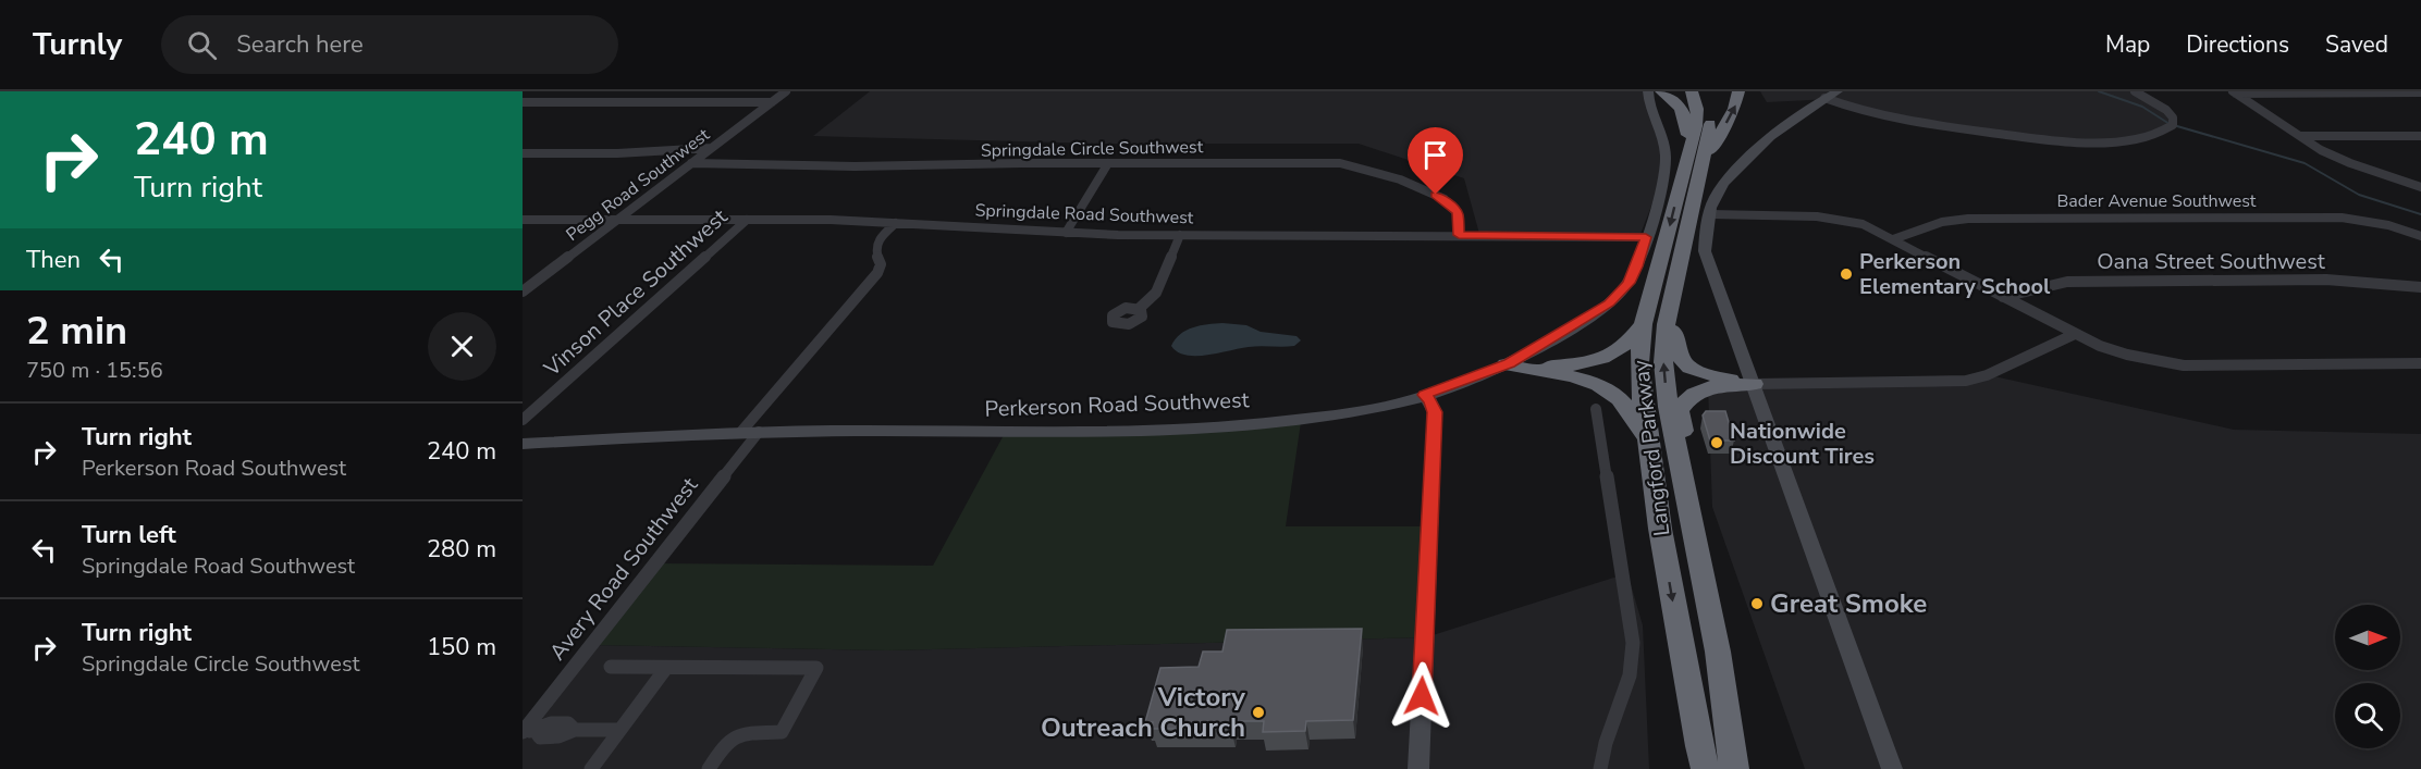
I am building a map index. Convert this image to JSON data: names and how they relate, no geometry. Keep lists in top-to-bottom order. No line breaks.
{"streets":{"highway":["Langford Parkway"],"street":["Springdale Circle Southwest","Pegg Road Southwest","Bader Avenue Southwest","Springdale Road Southwest","Oana Street Southwest","Vinson Place Southwest","Perkerson Road Southwest","Avery Road Southwest"]},"crossings":[["Springdale Circle Southwest","Pegg Road Southwest"],["Springdale Circle Southwest","Springdale Road Southwest"],["Pegg Road Southwest","Springdale Road Southwest"],["Springdale Road Southwest","Vinson Place Southwest"],["Springdale Road Southwest","Perkerson Road Southwest"],["Perkerson Road Southwest","Avery Road Southwest"]],"places":["Perkerson Elementary School","Nationwide Discount Tires","Great Smoke","Victory Outreach Church"],"north":"right","page":{"header":"Turnly","search":"Search here","nav":["Map","Directions","Saved"],"turn":["240 m","Turn right"],"then":"Then","heading":["2 min","750 m · 15:56"],"list":[{"name":"Turn right","note":"Perkerson Road Southwest","value":"240 m"},{"name":"Turn left","note":"Springdale Road Southwest","value":"280 m"},{"name":"Turn right","note":"Springdale Circle Southwest","value":"150 m"}]}}
